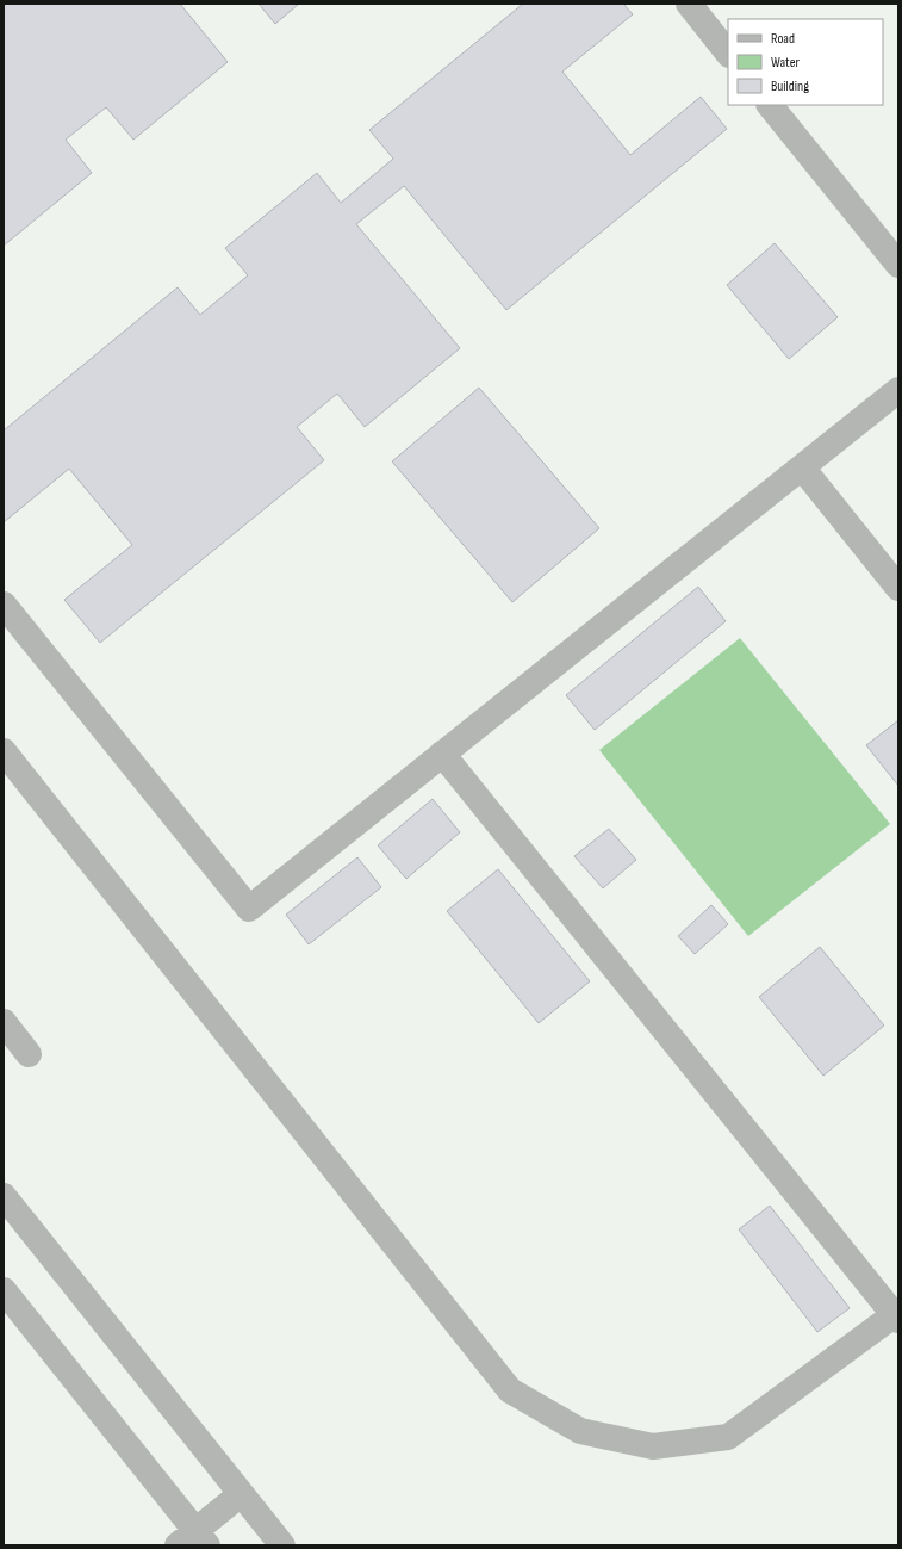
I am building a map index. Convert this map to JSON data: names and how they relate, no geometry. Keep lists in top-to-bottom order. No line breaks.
{"legend":["Road","Water","Building"]}
